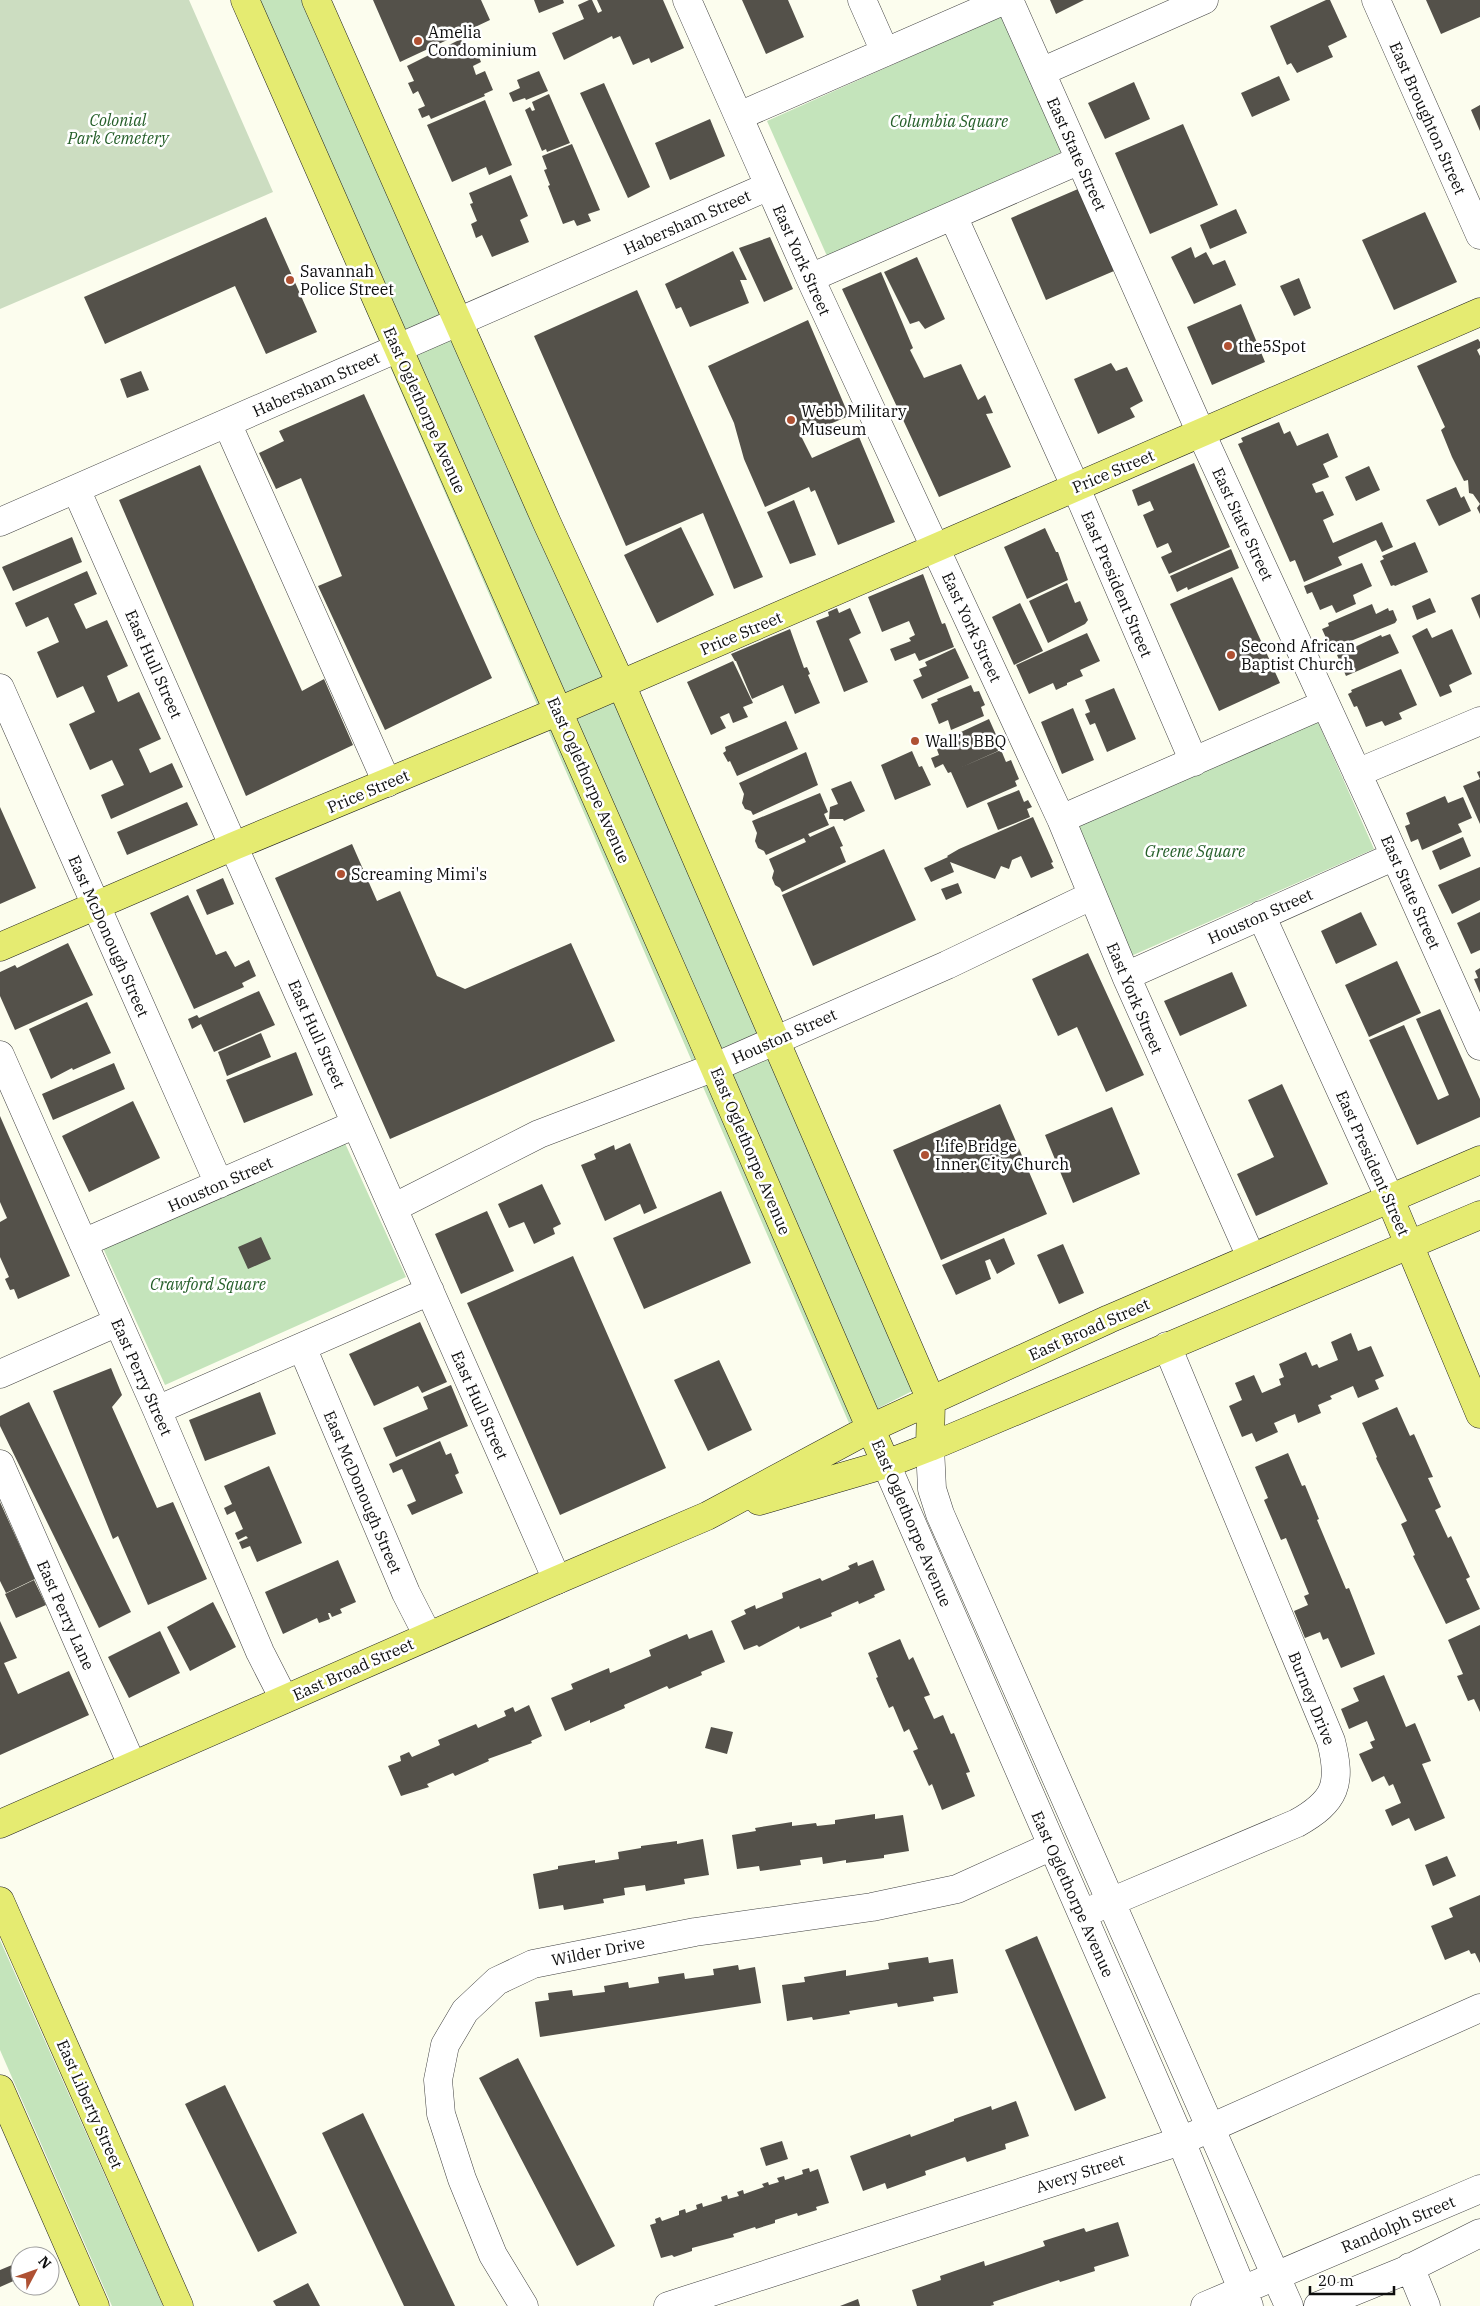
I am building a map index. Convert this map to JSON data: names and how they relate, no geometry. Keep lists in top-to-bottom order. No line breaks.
{"streets":{"main road":["East Oglethorpe Avenue","Price Street","East President Street","East Broad Street","East Liberty Street"],"street":["East Broughton Street","East State Street","Habersham Street","East York Street","East Hull Street","Houston Street","East McDonough Street","East Perry Street","East Perry Lane","Burney Drive","Wilder Drive","Avery Street","Randolph Street"]},"crossings":[["East State Street","Price Street"],["East State Street","Houston Street"],["Habersham Street","East York Street"],["Habersham Street","East Oglethorpe Avenue"],["Habersham Street","East Hull Street"],["East York Street","Price Street"],["East York Street","Houston Street"],["East York Street","East Broad Street"],["East Oglethorpe Avenue","Price Street"],["East Oglethorpe Avenue","Houston Street"],["East Oglethorpe Avenue","East Broad Street"],["East Oglethorpe Avenue","Burney Drive"],["East Oglethorpe Avenue","Wilder Drive"],["East Oglethorpe Avenue","Avery Street"],["East Oglethorpe Avenue","Randolph Street"],["Price Street","East President Street"],["Price Street","East Hull Street"],["Price Street","East McDonough Street"],["East President Street","Houston Street"],["East President Street","East Broad Street"],["East Hull Street","Houston Street"],["East Hull Street","East Broad Street"],["Houston Street","East McDonough Street"],["Houston Street","East Perry Street"],["East McDonough Street","East Broad Street"],["East Broad Street","East Perry Street"],["East Broad Street","East Perry Lane"],["East Broad Street","Burney Drive"]],"parks":["Colonial Park Cemetery","Columbia Square","Greene Square","Crawford Square"],"places":["Amelia Condominium","Savannah Police Street","the5Spot","Webb Military Museum","Second African Baptist Church","Wall's BBQ","Screaming Mimi's","Life Bridge Inner City Church"],"scale_bar":"20 m","north":"top right"}
